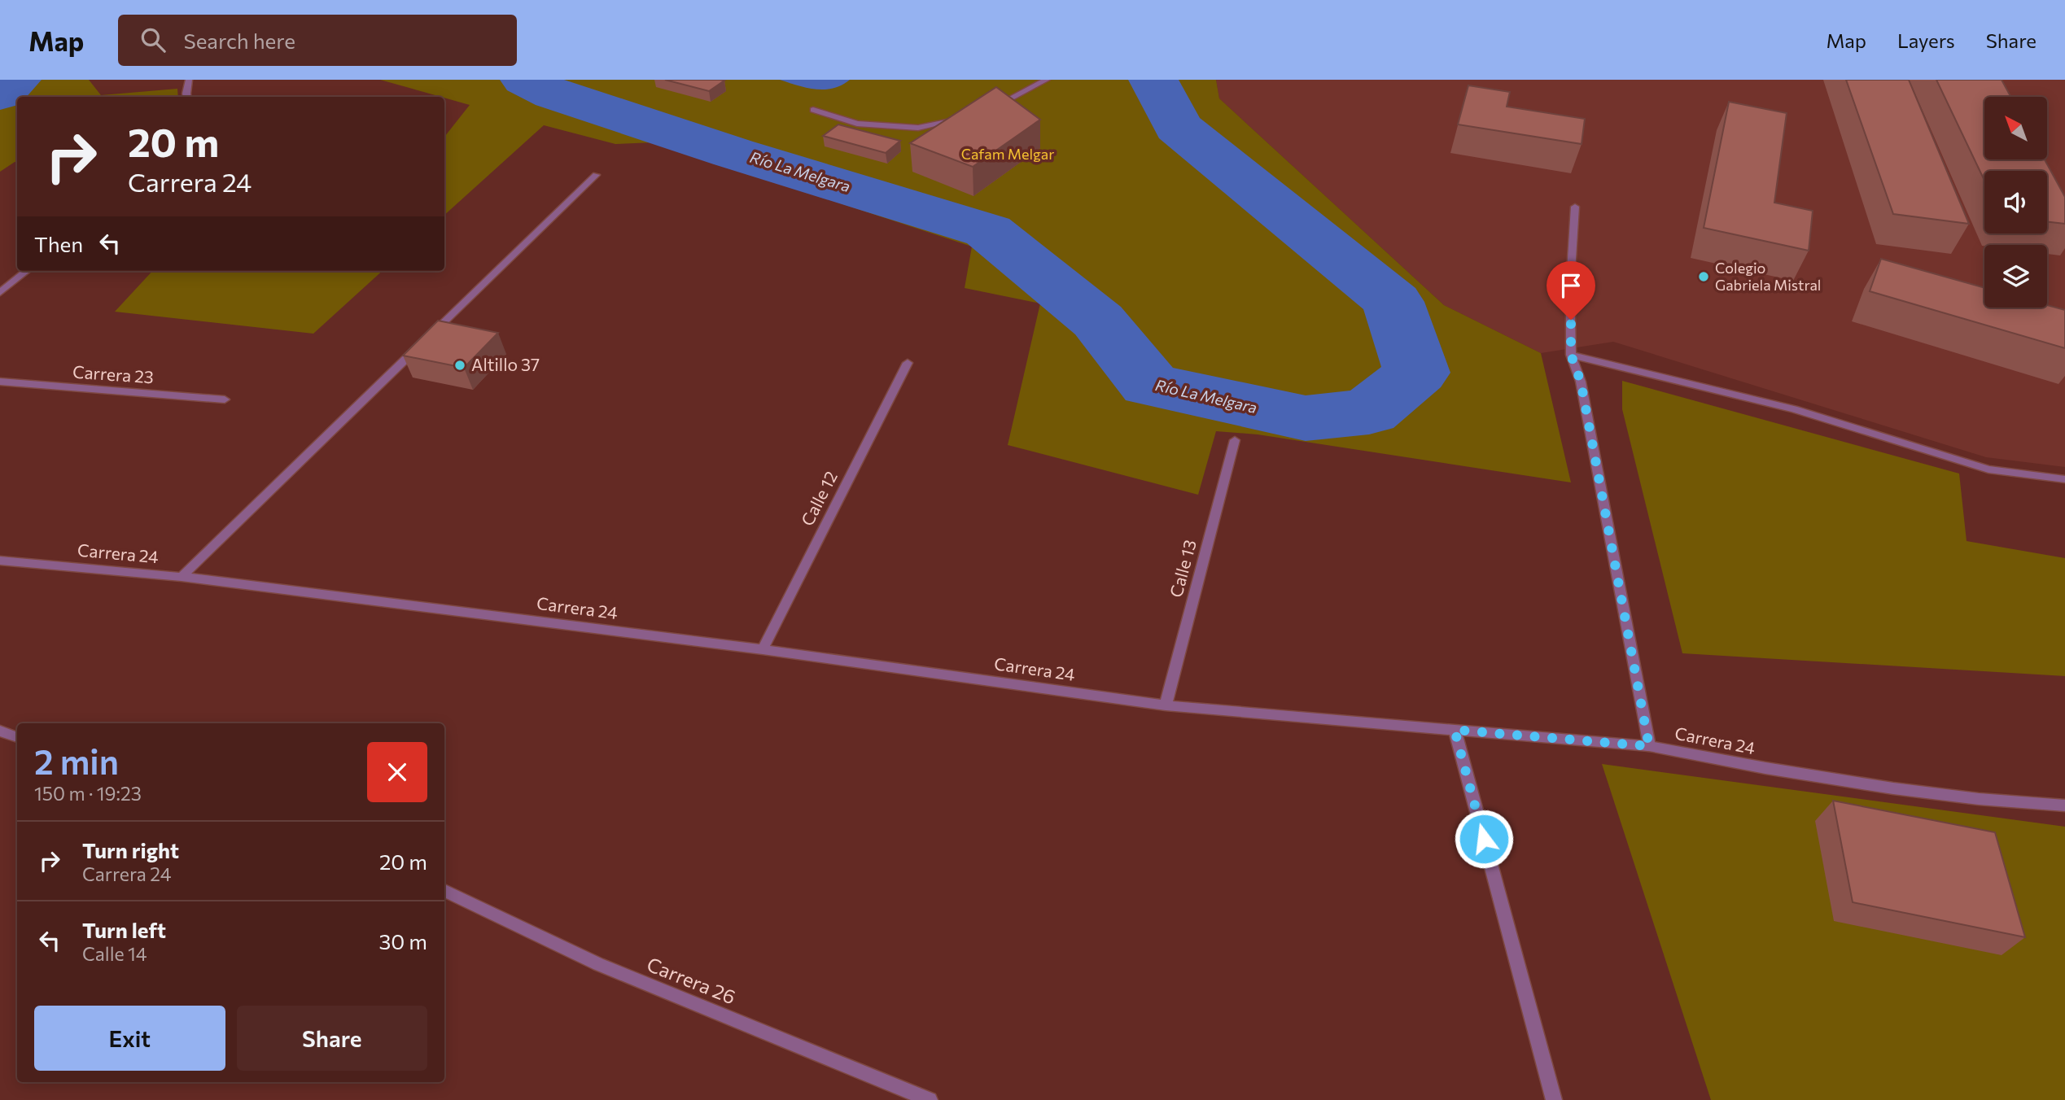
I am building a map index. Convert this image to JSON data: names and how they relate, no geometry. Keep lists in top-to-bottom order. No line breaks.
{"streets":{"street":["Carrera 23","Calle 12","Carrera 24","Calle 13","Carrera 26"]},"crossings":[["Calle 12","Carrera 24"],["Carrera 24","Calle 13"]],"water":["Río La Melgara"],"parks":["Cafam Melgar"],"places":["Colegio Gabriela Mistral","Altillo 37"],"north":"top left","page":{"header":"Map","search":"Search here","nav":["Map","Layers","Share"],"turn":["20 m","Carrera 24"],"then":"Then","heading":["2 min","150 m · 19:23"],"list":[{"name":"Turn right","note":"Carrera 24","value":"20 m"},{"name":"Turn left","note":"Calle 14","value":"30 m"}],"buttons":["Exit","Share"]}}
